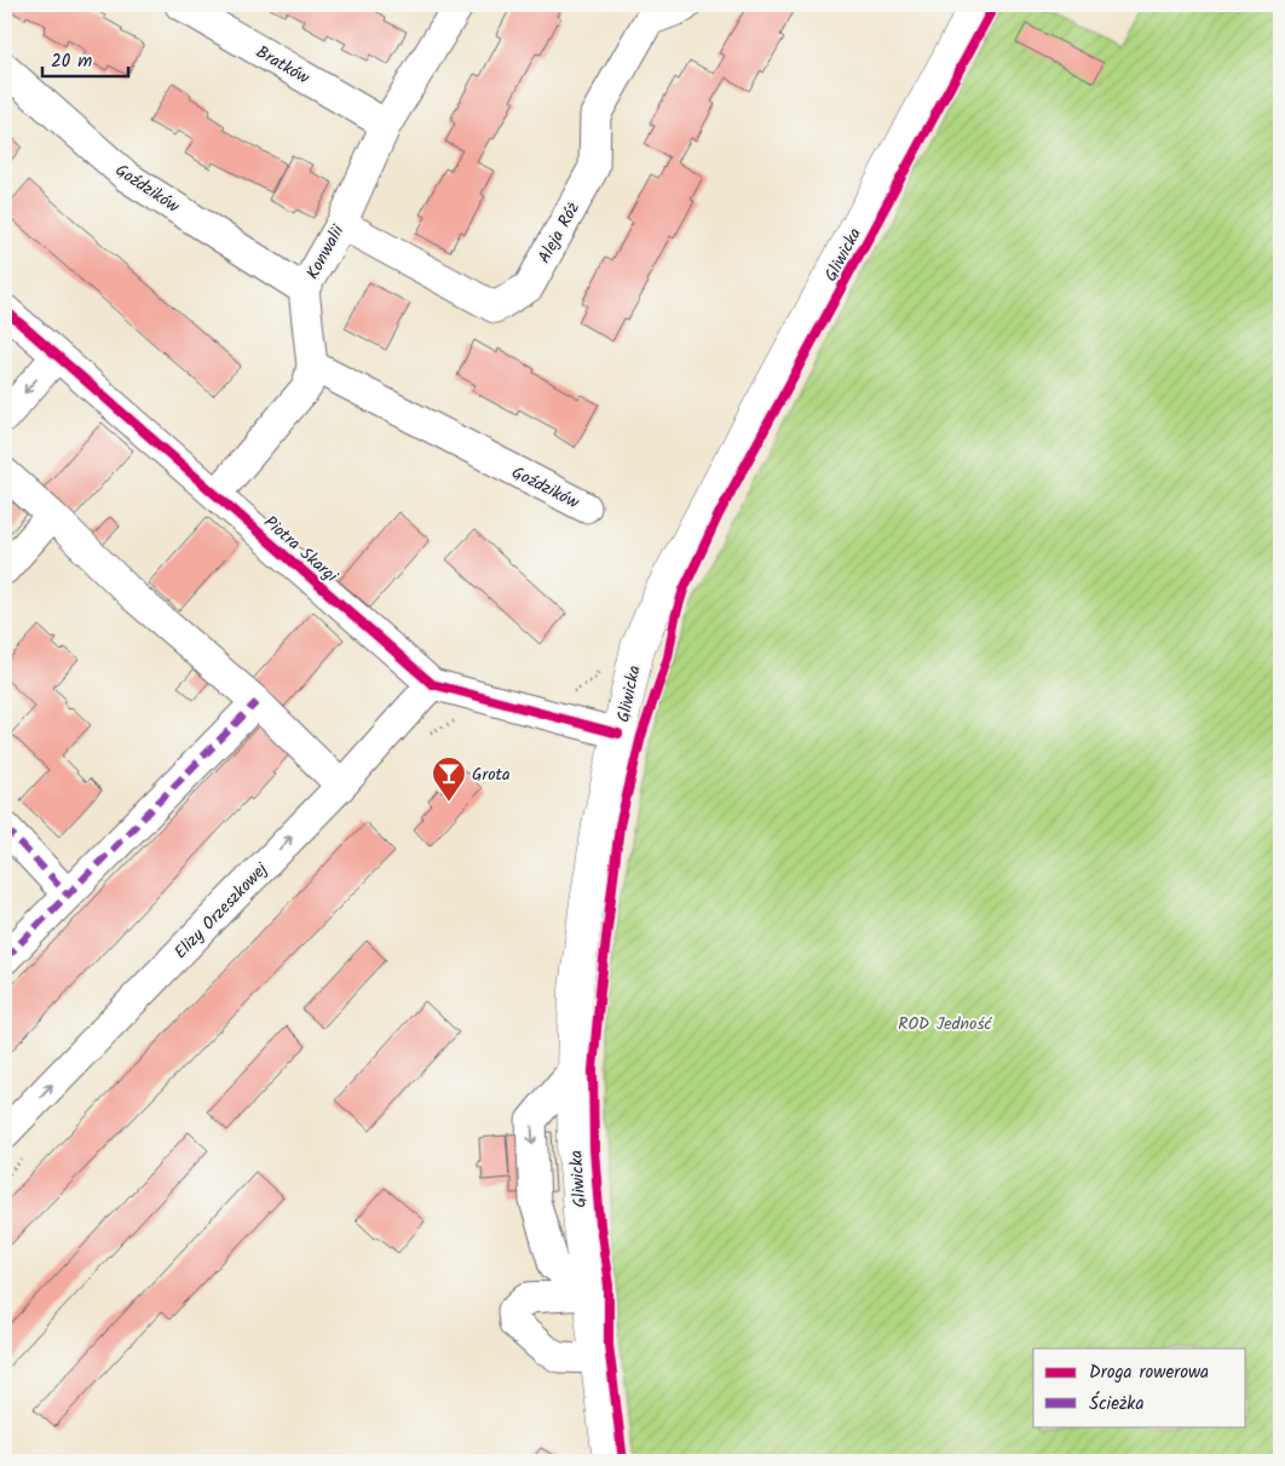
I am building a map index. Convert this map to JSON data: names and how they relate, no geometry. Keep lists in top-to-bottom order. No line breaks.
{"streets":{"main road":["Gliwicka"],"street":["Bratków","Goździków","Aleja Róż","Konwalii","Piotra Skargi","Elizy Orzeszkowej"]},"crossings":[["Bratków","Konwalii"],["Goździków","Konwalii"],["Aleja Róż","Konwalii"],["Konwalii","Piotra Skargi"],["Gliwicka","Piotra Skargi"],["Piotra Skargi","Elizy Orzeszkowej"]],"parks":["ROD Jedność"],"places":{"bar":["Grota"]},"legend":["Droga rowerowa","Ścieżka"],"scale_bar":"20 m"}
